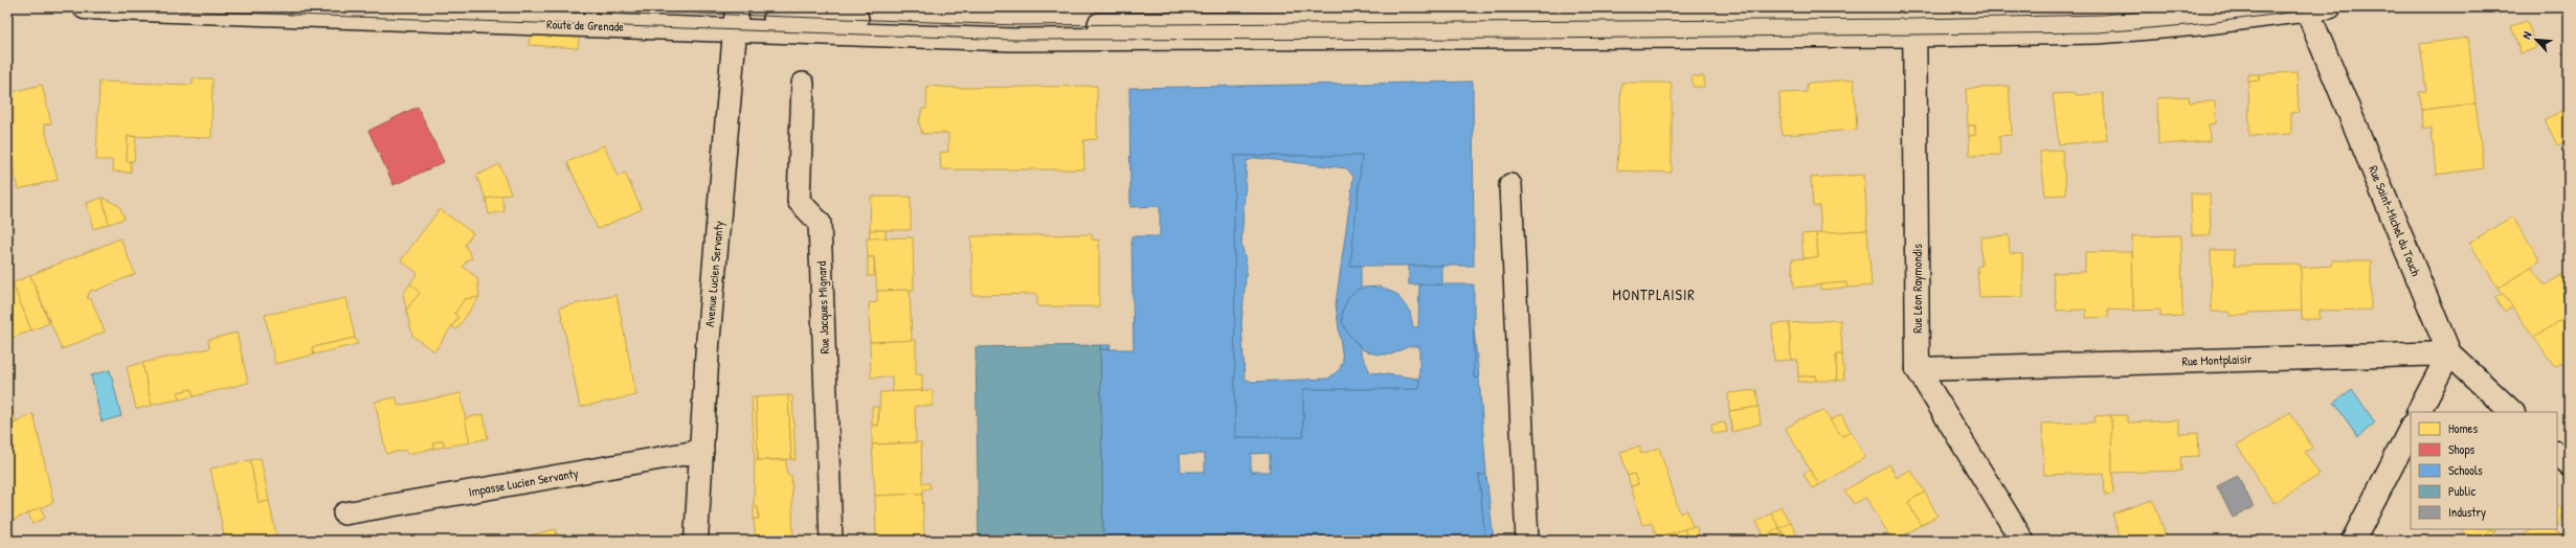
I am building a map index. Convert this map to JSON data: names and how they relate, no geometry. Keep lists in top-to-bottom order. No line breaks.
{"streets":{"street":["Route de Grenade","Rue Saint-Michel du Touch","Avenue Lucien Servanty","Rue Léon Raymondis","Rue Montplaisir"],"lane":["Rue Jacques Mignard","Impasse Lucien Servanty"]},"crossings":[["Route de Grenade","Avenue Lucien Servanty"],["Rue Saint-Michel du Touch","Rue Montplaisir"],["Avenue Lucien Servanty","Impasse Lucien Servanty"],["Rue Léon Raymondis","Rue Montplaisir"]],"districts":["MONTPLAISIR"],"legend":["Homes","Shops","Schools","Public","Industry"],"north":"top left"}
